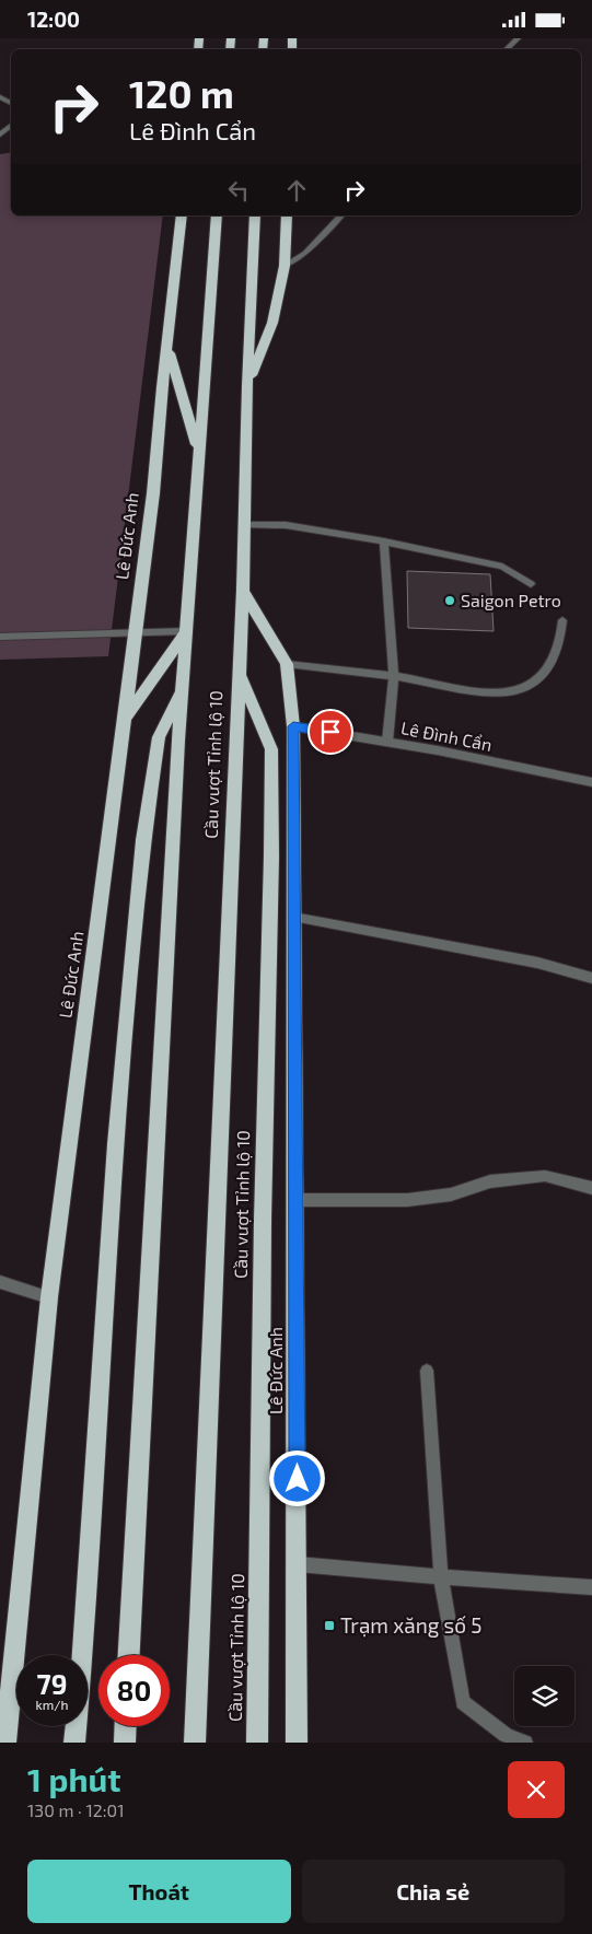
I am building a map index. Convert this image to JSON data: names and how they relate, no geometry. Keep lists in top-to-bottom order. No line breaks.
{"streets":{"highway":["Lê Đức Anh","Cầu vượt Tỉnh lộ 10"],"street":["Lê Đình Cẩn"]},"crossings":[["Lê Đức Anh","Lê Đình Cẩn"],["Lê Đức Anh","Cầu vượt Tỉnh lộ 10"]],"places":{"other":["Saigon Petro"],"transit":["Trạm xăng số 5"]},"page":{"status":"12:00","turn":["120 m","Lê Đình Cẩn"],"speed":"79 km/h","limit":"80","heading":["1 phút","130 m · 12:01"],"buttons":["Thoát","Chia sẻ"]}}
